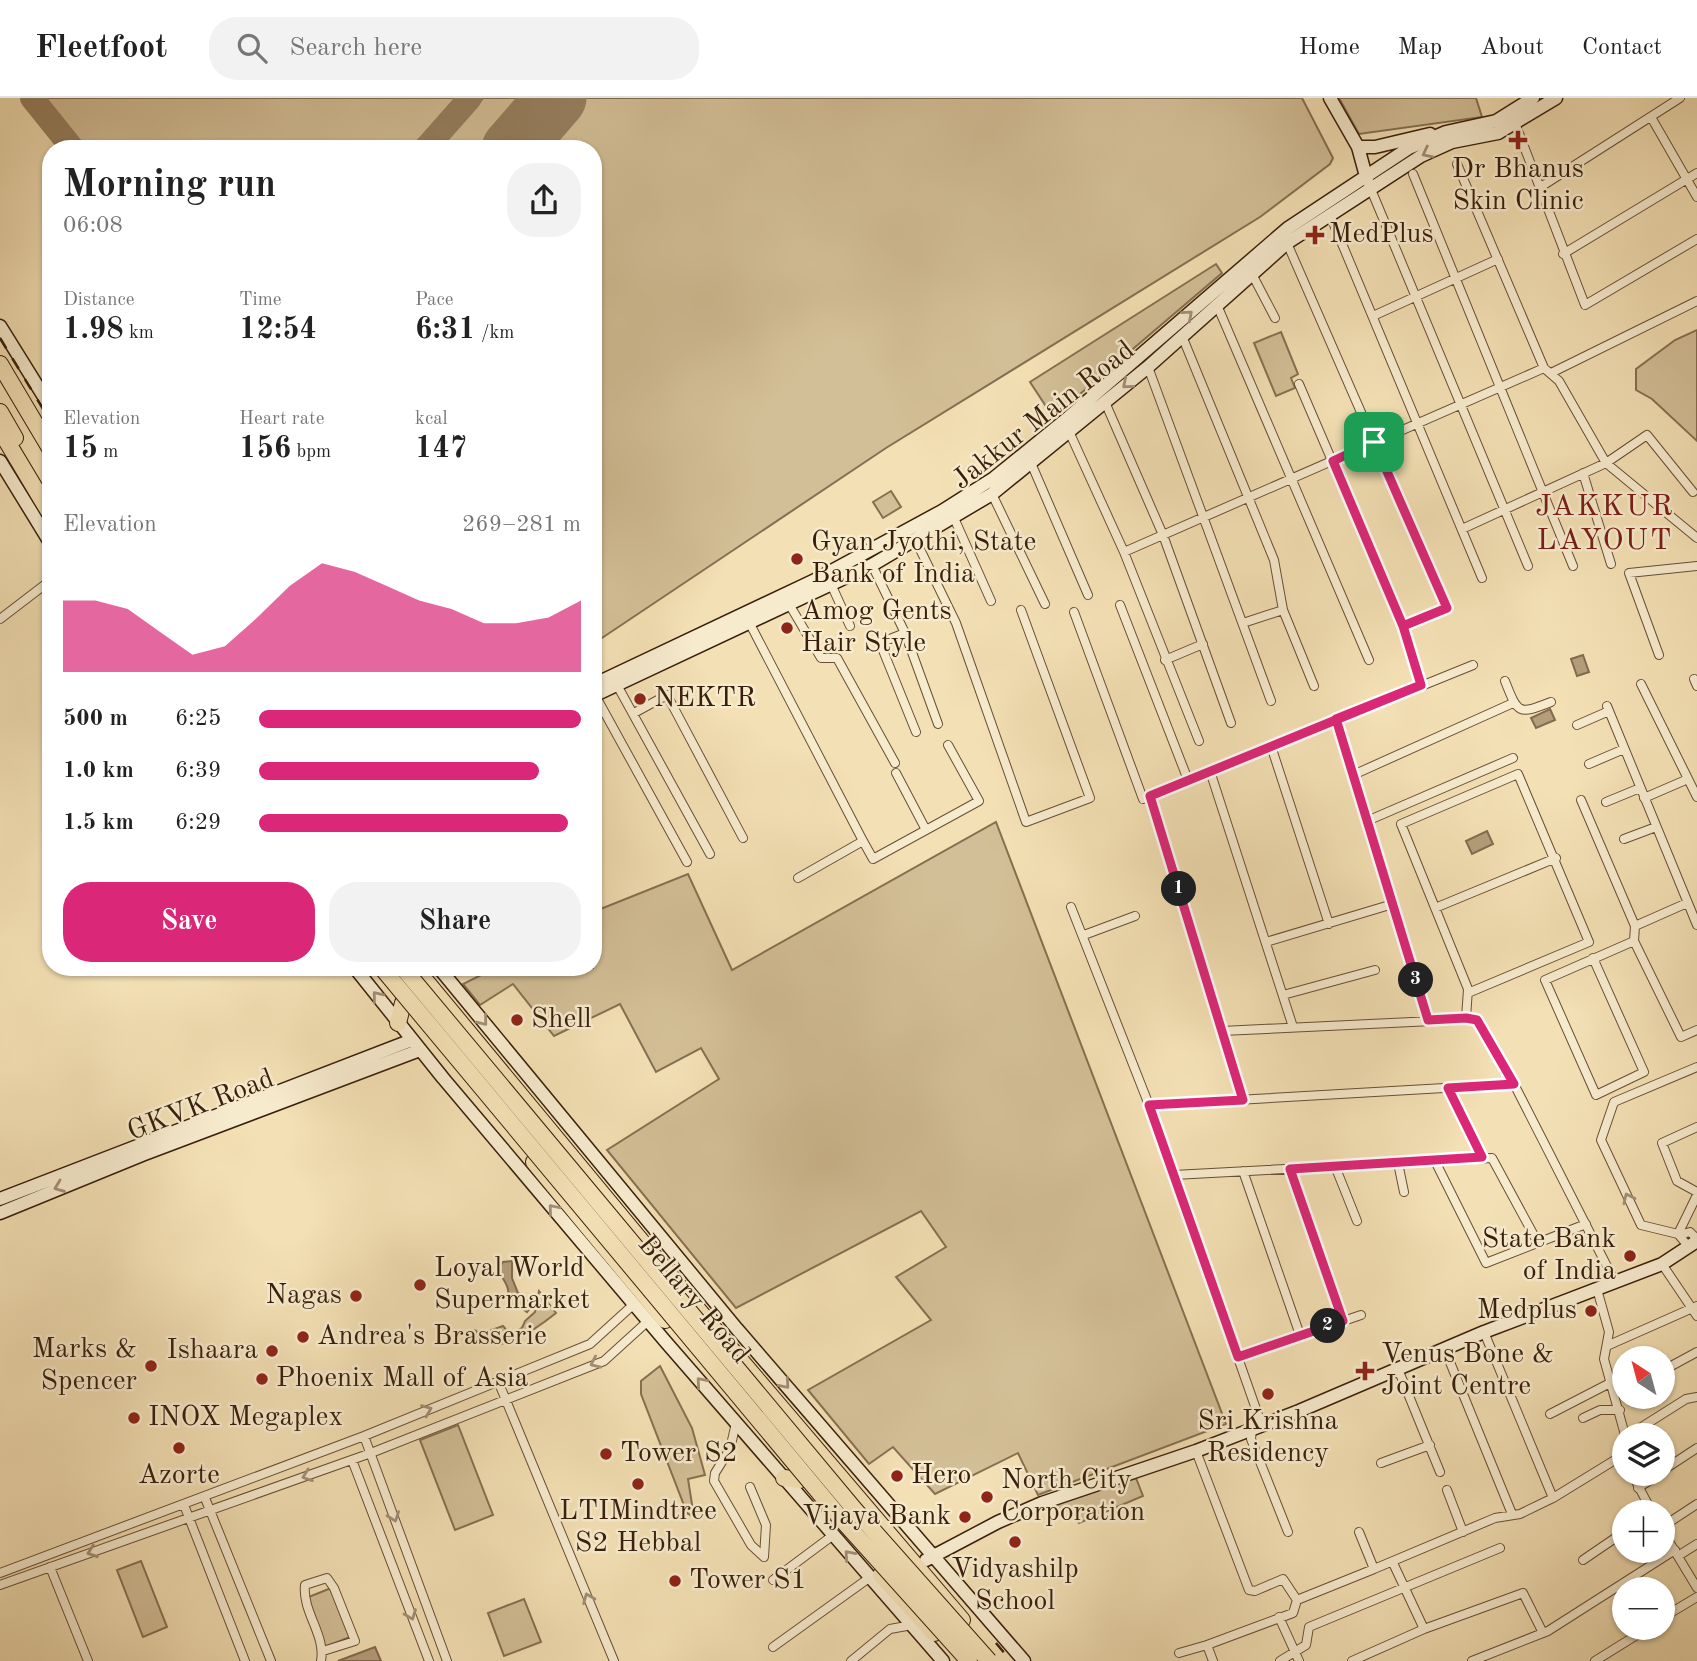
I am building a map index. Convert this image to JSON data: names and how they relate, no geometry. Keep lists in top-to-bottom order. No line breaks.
{"streets":{"highway":["Bellary Road"],"main road":["Jakkur Main Road","GKVK Road"]},"districts":["JAKKUR LAYOUT"],"places":{"health":["Dr Bhanus Skin Clinic","MedPlus","Venus Bone & Joint Centre"],"other":["Gyan Jyothi, State Bank of India","Amog Gents Hair Style","NEKTR","Shell","State Bank of India","Loyal World Supermarket","Nagas","Medplus","Andrea's Brasserie","Ishaara","Marks & Spencer","Phoenix Mall of Asia","Sri Krishna Residency","INOX Megaplex","Azorte","Tower S2","Hero","LTIMindtree S2 Hebbal","North City Corporation","Vijaya Bank","Vidyashilp School","Tower S1"]},"north":"top left","page":{"header":"Fleetfoot","search":"Search here","nav":["Home","Map","About","Contact"],"heading":["Morning run","06:08"],"stats":[["Distance","1.98 km"],["Time","12:54"],["Pace","6:31 /km"],["Elevation","15 m"],["Heart rate","156 bpm"],["kcal","147"]],"chart":["Elevation","269–281 m"],"list":[{"name":"500 m","note":"6:25"},{"name":"1.0 km","note":"6:39"},{"name":"1.5 km","note":"6:29"}],"buttons":["Save","Share"],"pins":["1","3","2"],"map_buttons":["+","−"]}}
